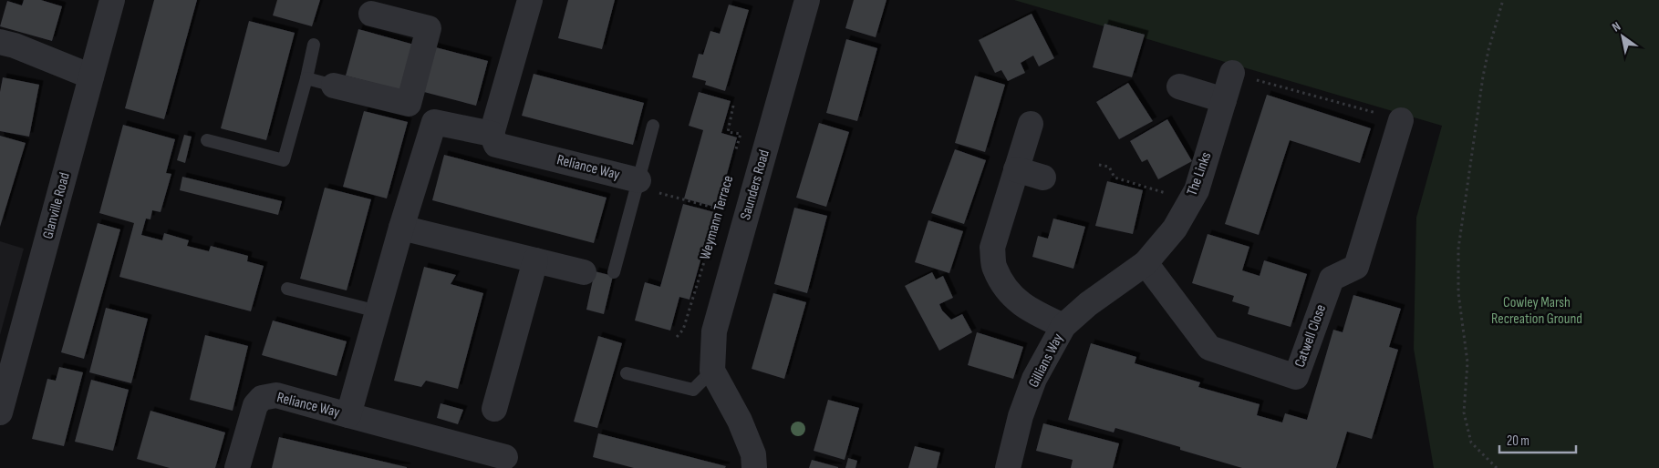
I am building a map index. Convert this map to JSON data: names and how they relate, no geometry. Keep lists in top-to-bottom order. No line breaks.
{"streets":{"street":["Reliance Way","The Links","Saunders Road","Glanville Road","Catwell Close","Gillians Way"],"path":["Weymann Terrace"]},"crossings":[["The Links","Catwell Close"],["The Links","Gillians Way"],["Catwell Close","Gillians Way"]],"parks":["Cowley Marsh Recreation Ground"],"scale_bar":"20 m","north":"top left"}
